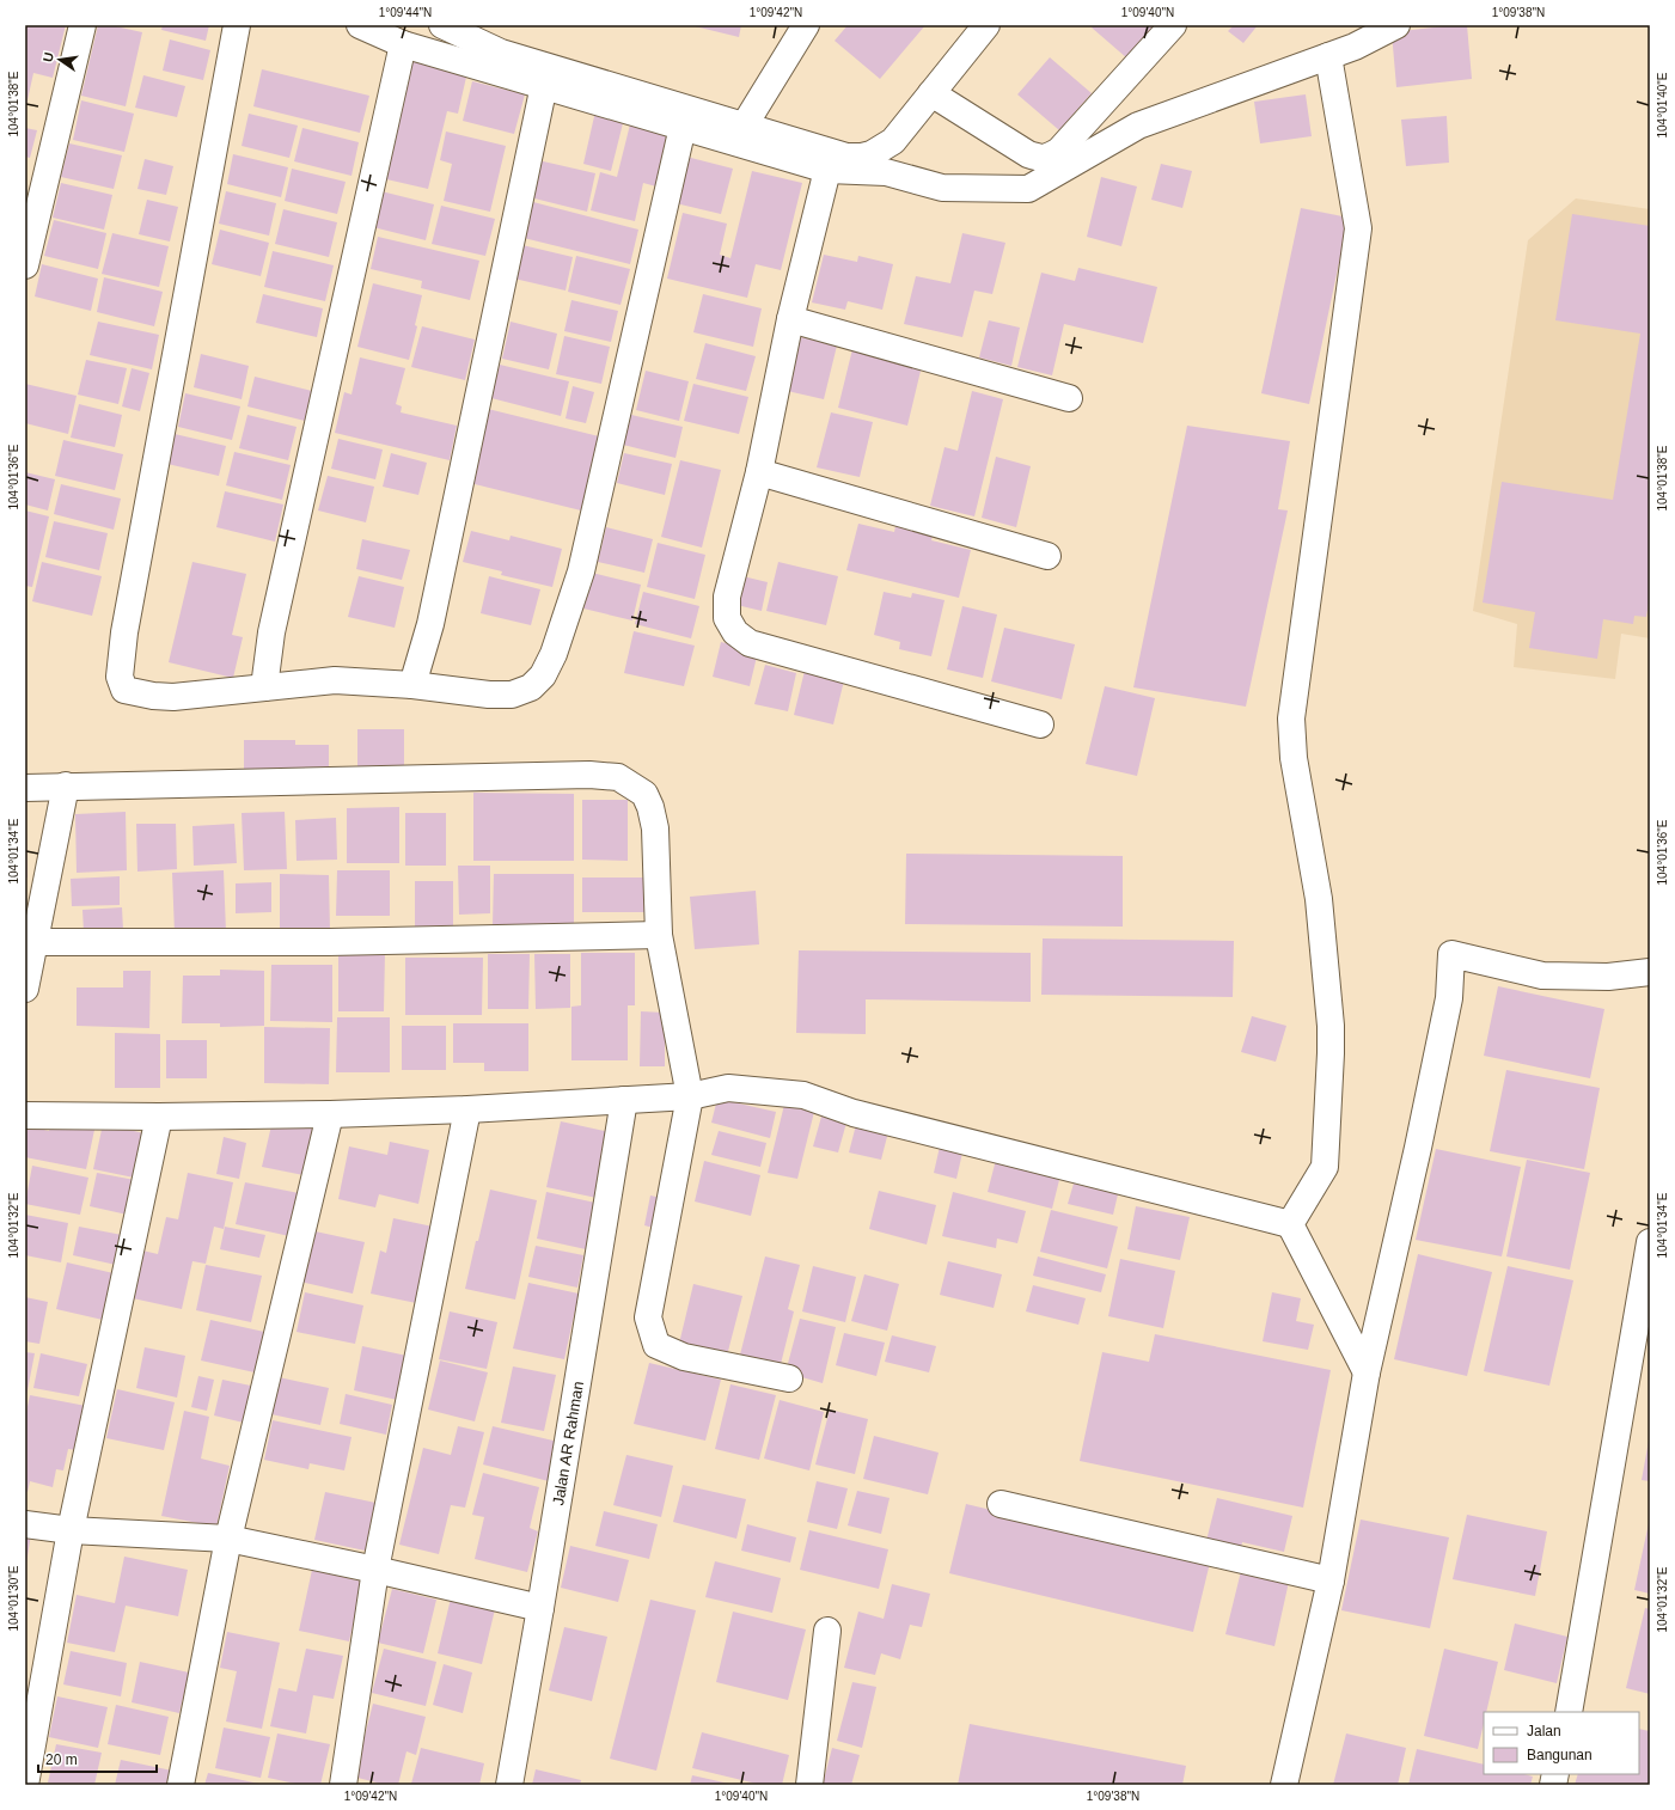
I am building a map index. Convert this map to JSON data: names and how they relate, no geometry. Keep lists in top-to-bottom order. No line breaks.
{"streets":{"street":["Jalan AR Rahman"]},"legend":["Jalan","Bangunan"],"scale_bar":"20 m","north":"left","coordinates":["1°09'44\"N","1°09'42\"N","1°09'40\"N","1°09'38\"N","104°01'38\"E","104°01'40\"E","104°01'36\"E","104°01'34\"E","104°01'32\"E","104°01'30\"E"]}
